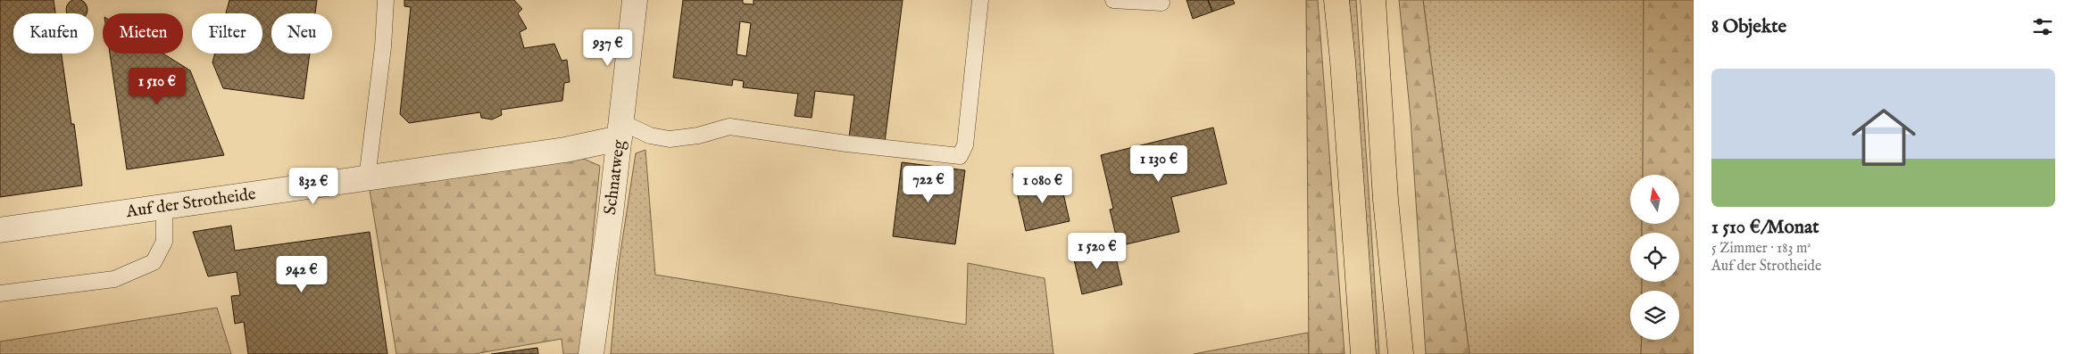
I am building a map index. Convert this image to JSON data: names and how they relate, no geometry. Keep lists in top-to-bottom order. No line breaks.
{"streets":{"street":["Schnatweg","Auf der Strotheide"]},"crossings":[["Schnatweg","Auf der Strotheide"]],"north":"top","page":{"heading":"8 Objekte","chip":["Kaufen","Mieten","Filter","Neu"],"price":["937 €","1 510 €","1 130 €","722 €","1 080 €","832 €","1 520 €","942 €"],"list":[{"name":"1 510 €/Monat","note":"5 Zimmer · 183 m² · Auf der Strotheide"}]}}
